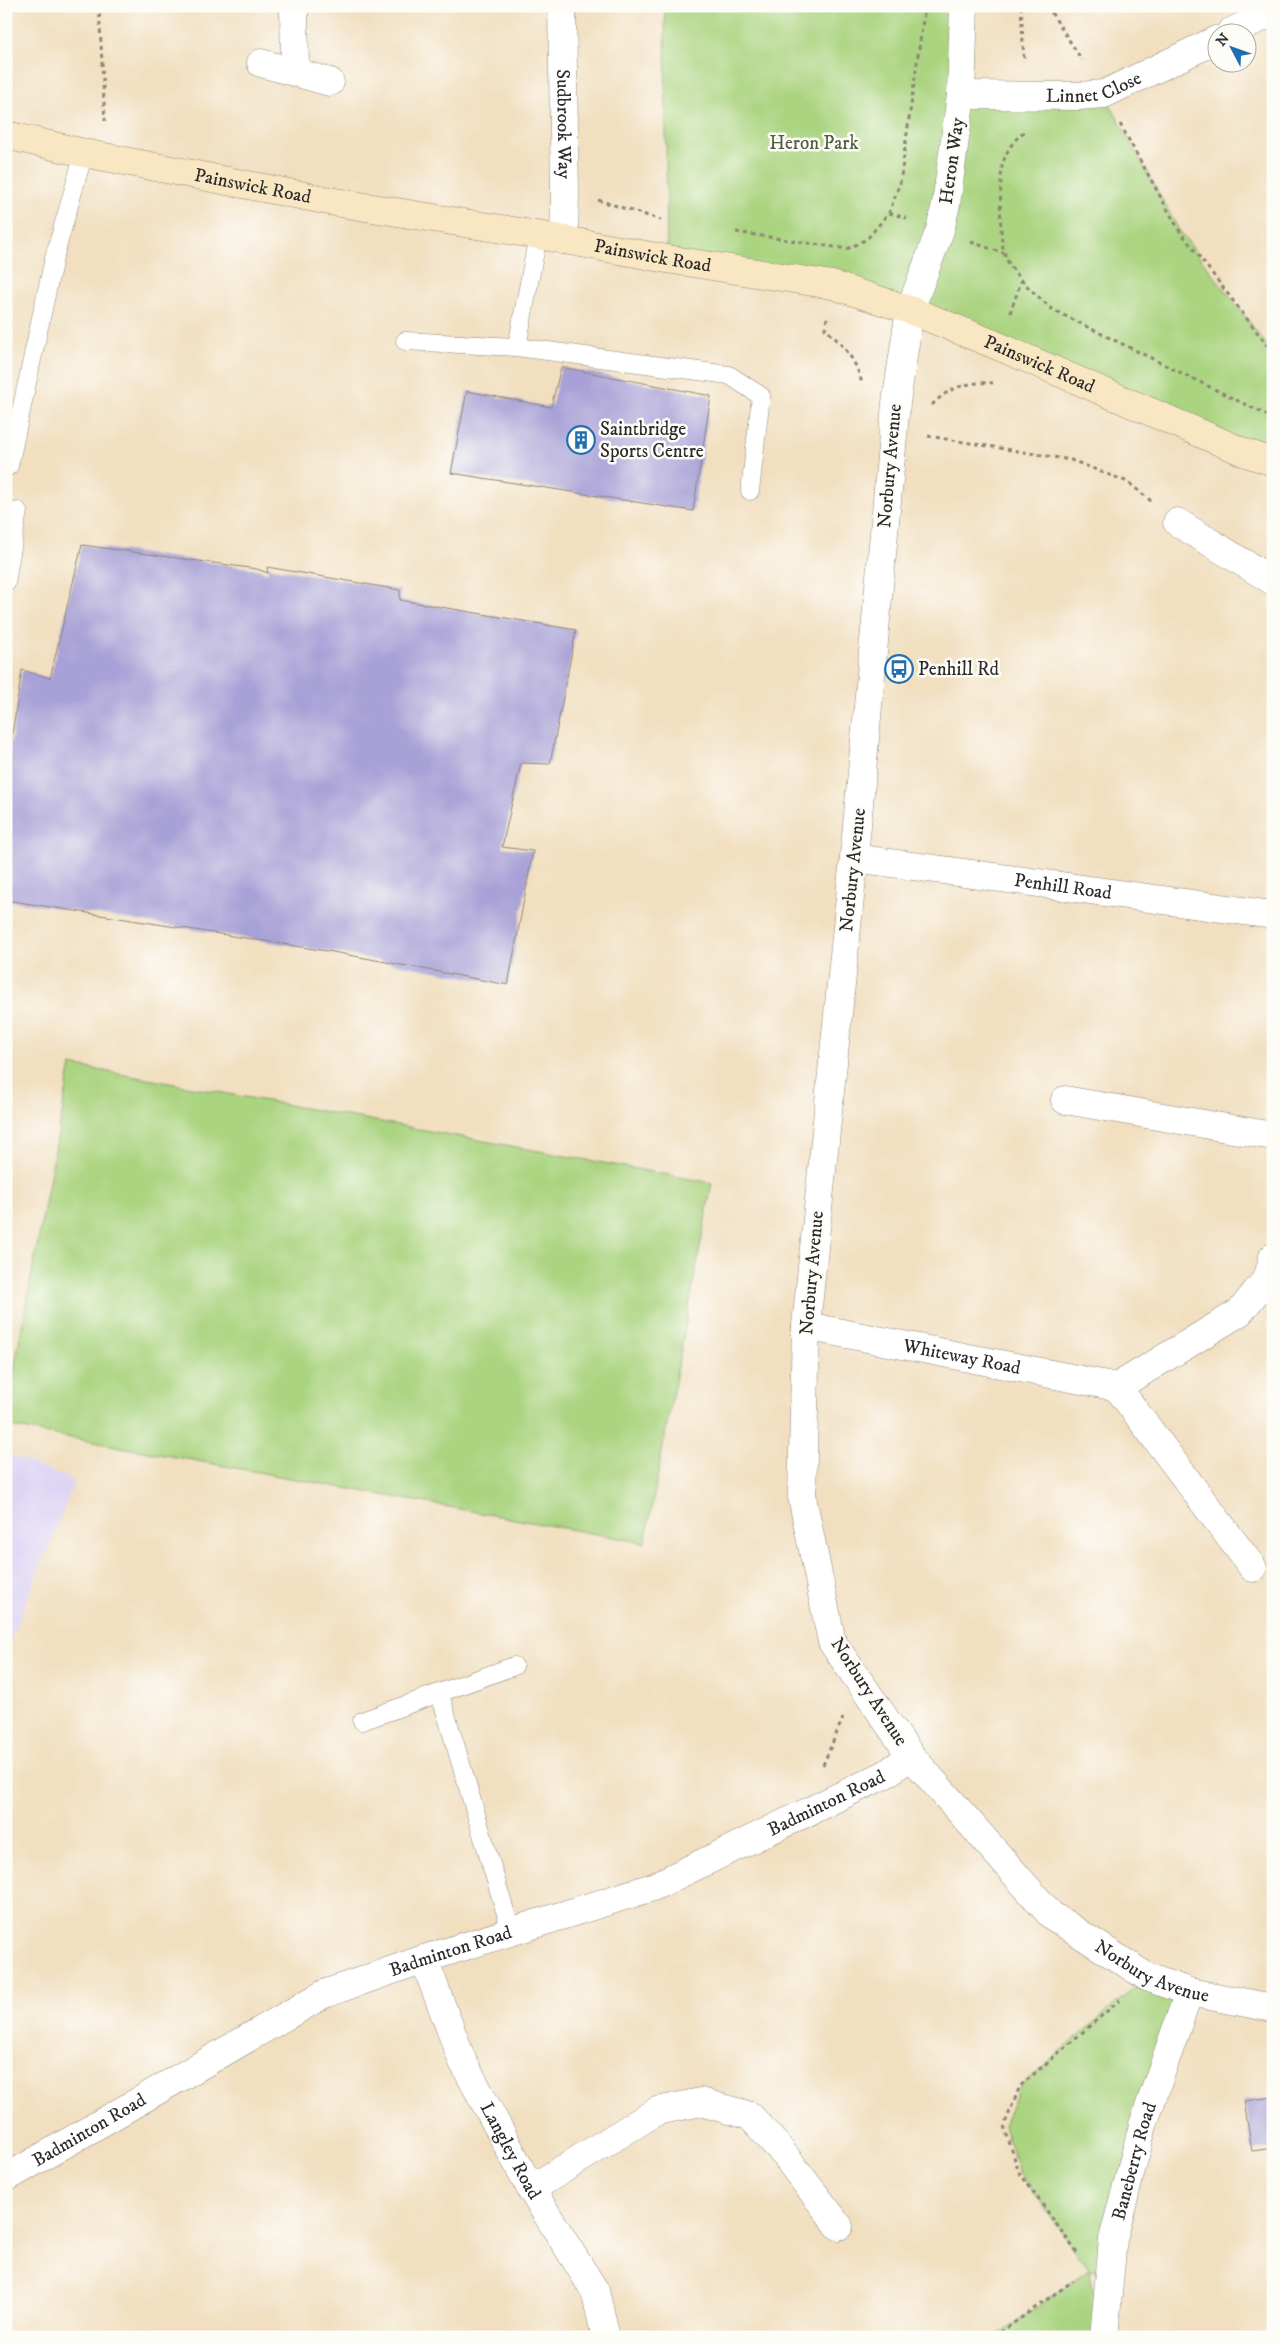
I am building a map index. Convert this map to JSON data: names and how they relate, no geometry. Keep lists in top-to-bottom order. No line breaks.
{"streets":{"main road":["Painswick Road"],"street":["Linnet Close","Sudbrook Way","Heron Way","Norbury Avenue","Penhill Road","Whiteway Road","Badminton Road","Langley Road","Baneberry Road"]},"crossings":[["Linnet Close","Heron Way"],["Sudbrook Way","Painswick Road"],["Heron Way","Painswick Road"],["Heron Way","Norbury Avenue"],["Painswick Road","Norbury Avenue"],["Norbury Avenue","Penhill Road"],["Norbury Avenue","Whiteway Road"],["Norbury Avenue","Badminton Road"],["Norbury Avenue","Baneberry Road"],["Badminton Road","Langley Road"]],"parks":["Heron Park"],"places":{"building":["Saintbridge Sports Centre"],"bus stop":["Penhill Rd"]},"north":"top left"}
